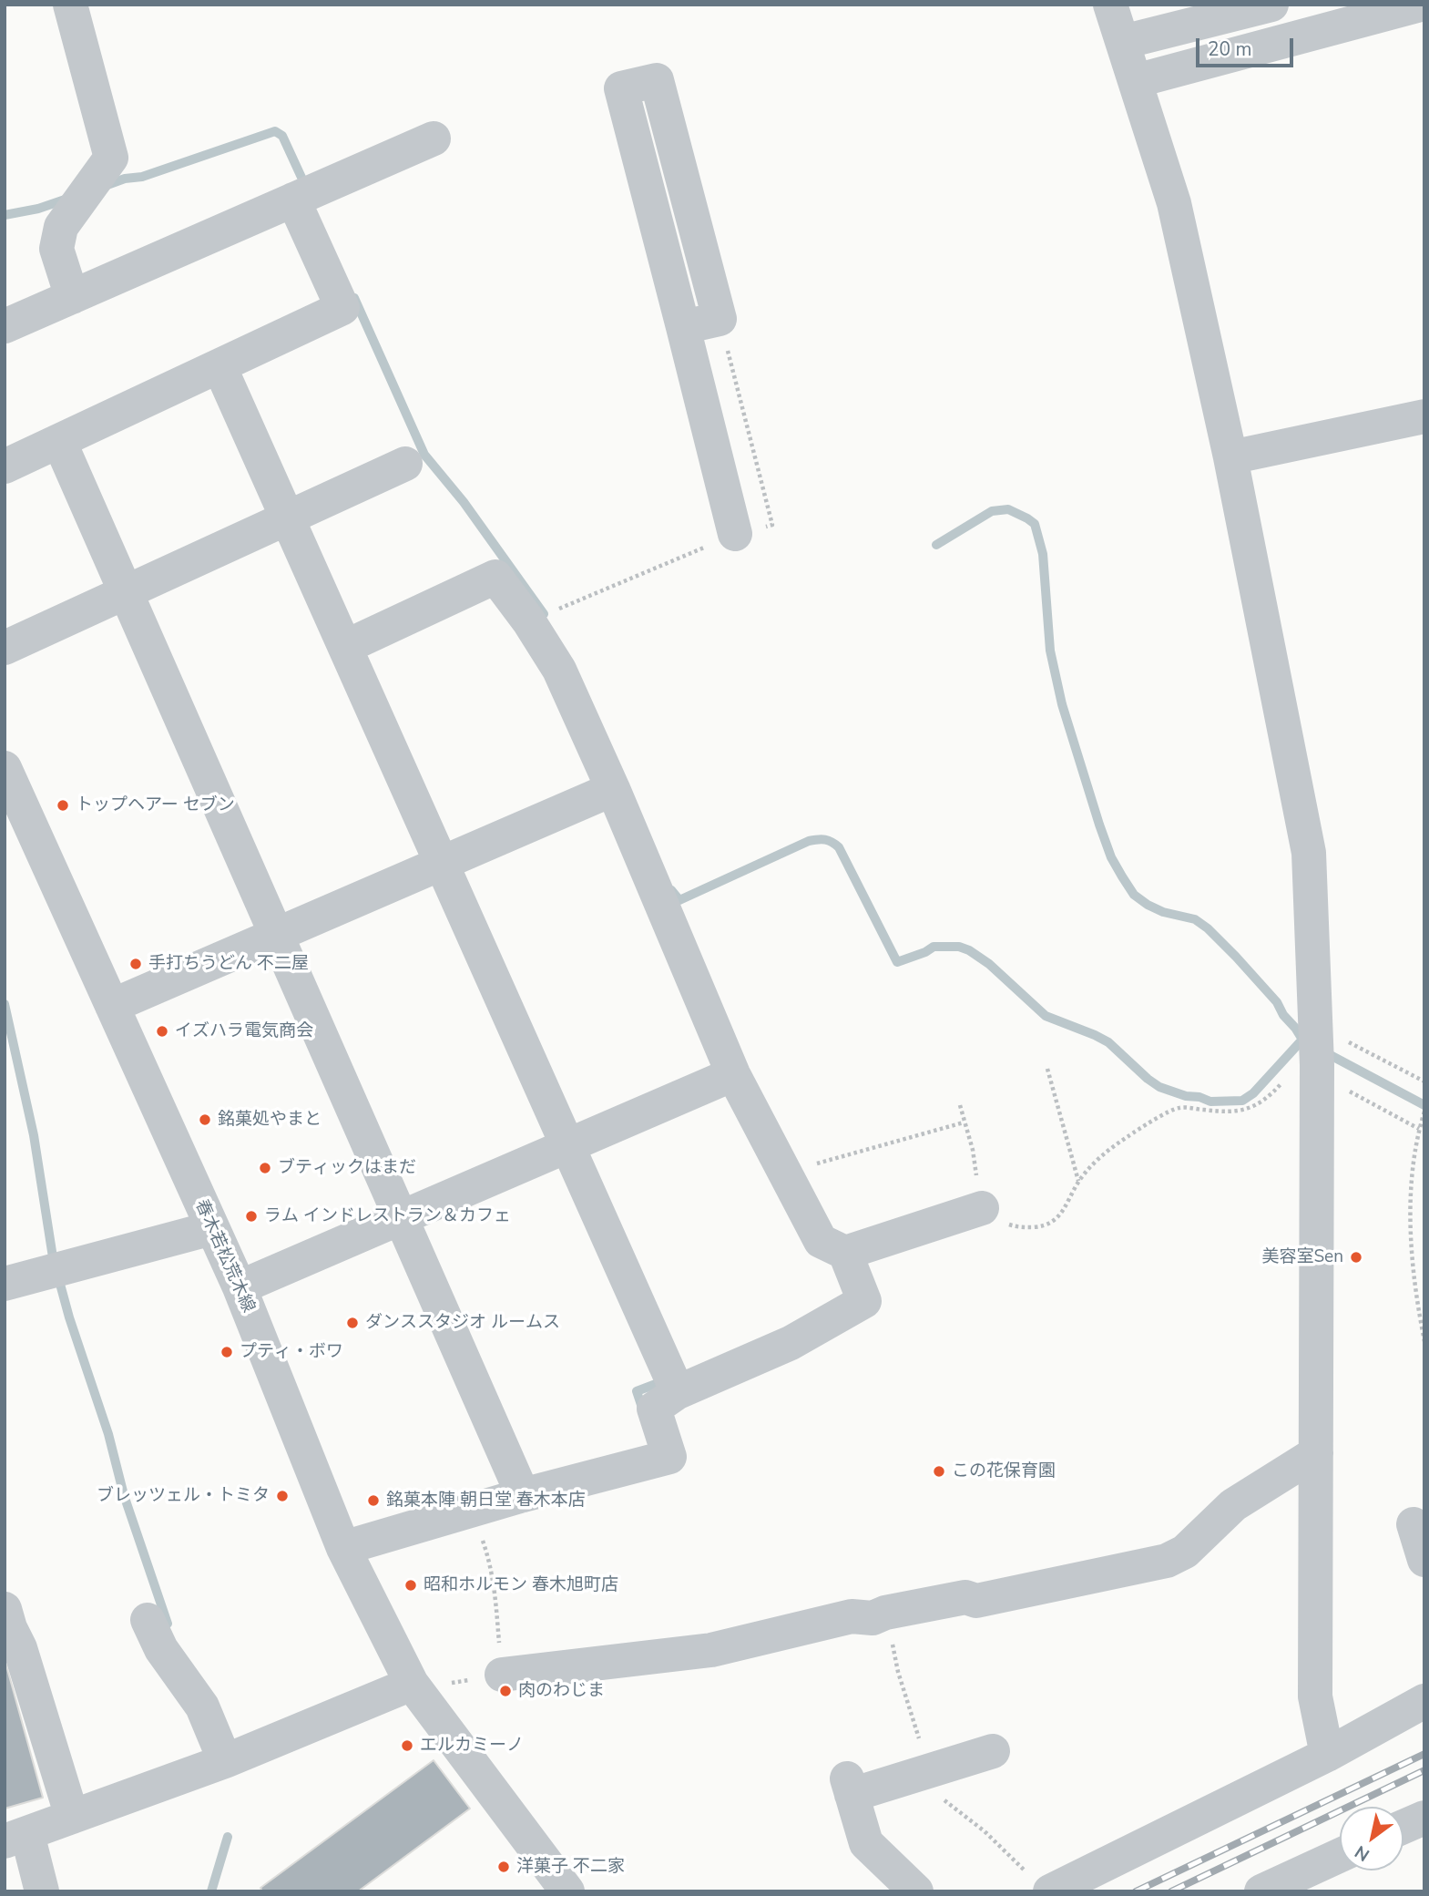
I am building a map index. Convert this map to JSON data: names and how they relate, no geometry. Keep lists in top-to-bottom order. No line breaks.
{"streets":{"street":["春木若松荒木線"]},"places":["トップヘアー セブン","手打ちうどん 不二屋","イズハラ電気商会","銘菓処やまと","ブティックはまだ","ラム インドレストラン＆カフェ","美容室Sen","ダンススタジオ ルームス","プティ・ボワ","この花保育園","ブレッツェル・トミタ","銘菓本陣 朝日堂 春木本店","昭和ホルモン 春木旭町店","肉のわじま","エルカミーノ","洋菓子 不二家"],"scale_bar":"20 m","north":"bottom left"}
